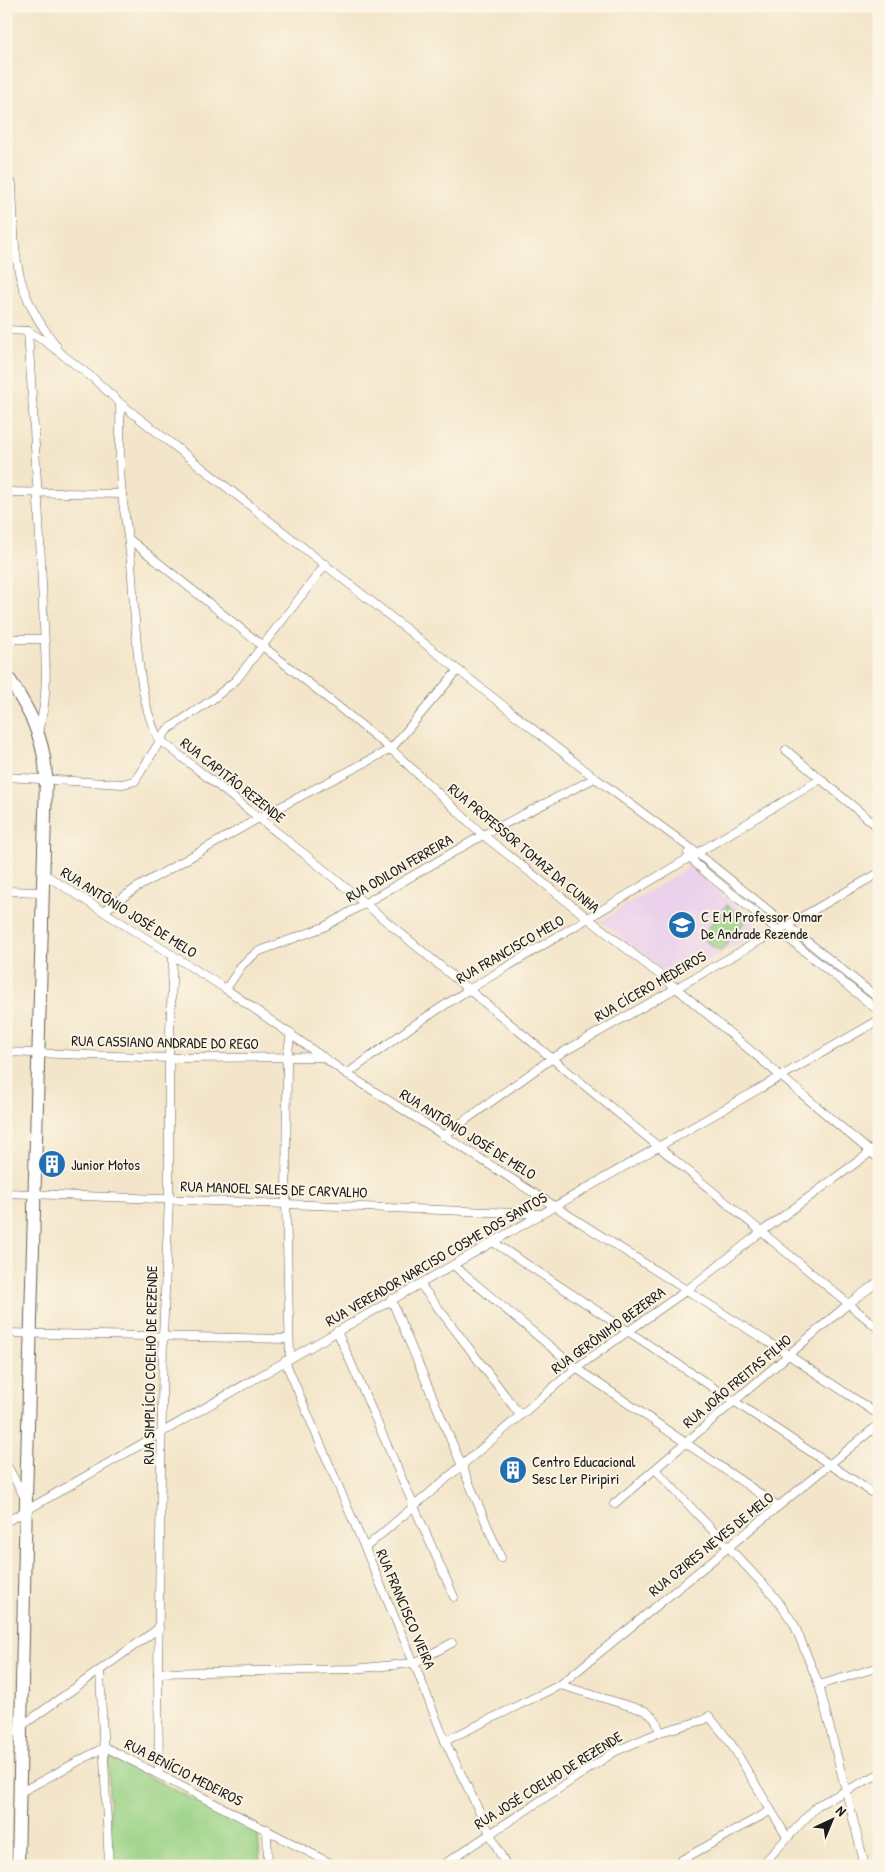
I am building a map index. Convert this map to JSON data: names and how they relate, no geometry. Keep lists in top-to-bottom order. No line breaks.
{"streets":{"street":["RUA CAPITÃO REZENDE","RUA PROFESSOR TOMAZ DA CUNHA","RUA ODILON FERREIRA","RUA ANTÔNIO JOSÉ DE MELO","RUA FRANCISCO MELO","RUA CÍCERO MEDEIROS","RUA CASSIANO ANDRADE DO REGO","RUA MANOEL SALES DE CARVALHO","RUA VEREADOR NARCISO COSME DOS SANTOS","RUA GERÔNIMO BEZERRA","RUA SIMPLÍCIO COELHO DE REZENDE","RUA JOÃO FREITAS FILHO","RUA OZIRES NEVES DE MELO","RUA FRANCISCO VIEIRA","RUA BENÍCIO MEDEIROS","RUA JOSÉ COELHO DE REZENDE"]},"crossings":[["RUA CAPITÃO REZENDE","RUA PROFESSOR TOMAZ DA CUNHA"],["RUA CAPITÃO REZENDE","RUA ODILON FERREIRA"],["RUA CAPITÃO REZENDE","RUA FRANCISCO MELO"],["RUA CAPITÃO REZENDE","RUA CÍCERO MEDEIROS"],["RUA CAPITÃO REZENDE","RUA VEREADOR NARCISO COSME DOS SANTOS"],["RUA CAPITÃO REZENDE","RUA GERÔNIMO BEZERRA"],["RUA CAPITÃO REZENDE","RUA JOÃO FREITAS FILHO"],["RUA PROFESSOR TOMAZ DA CUNHA","RUA ODILON FERREIRA"],["RUA PROFESSOR TOMAZ DA CUNHA","RUA FRANCISCO MELO"],["RUA PROFESSOR TOMAZ DA CUNHA","RUA CÍCERO MEDEIROS"],["RUA PROFESSOR TOMAZ DA CUNHA","RUA VEREADOR NARCISO COSME DOS SANTOS"],["RUA PROFESSOR TOMAZ DA CUNHA","RUA GERÔNIMO BEZERRA"],["RUA ODILON FERREIRA","RUA ANTÔNIO JOSÉ DE MELO"],["RUA ANTÔNIO JOSÉ DE MELO","RUA FRANCISCO MELO"],["RUA ANTÔNIO JOSÉ DE MELO","RUA CÍCERO MEDEIROS"],["RUA ANTÔNIO JOSÉ DE MELO","RUA CASSIANO ANDRADE DO REGO"],["RUA ANTÔNIO JOSÉ DE MELO","RUA VEREADOR NARCISO COSME DOS SANTOS"],["RUA ANTÔNIO JOSÉ DE MELO","RUA GERÔNIMO BEZERRA"],["RUA ANTÔNIO JOSÉ DE MELO","RUA SIMPLÍCIO COELHO DE REZENDE"],["RUA ANTÔNIO JOSÉ DE MELO","RUA JOÃO FREITAS FILHO"],["RUA ANTÔNIO JOSÉ DE MELO","RUA FRANCISCO VIEIRA"],["RUA CASSIANO ANDRADE DO REGO","RUA SIMPLÍCIO COELHO DE REZENDE"],["RUA CASSIANO ANDRADE DO REGO","RUA FRANCISCO VIEIRA"],["RUA MANOEL SALES DE CARVALHO","RUA VEREADOR NARCISO COSME DOS SANTOS"],["RUA MANOEL SALES DE CARVALHO","RUA SIMPLÍCIO COELHO DE REZENDE"],["RUA MANOEL SALES DE CARVALHO","RUA FRANCISCO VIEIRA"],["RUA VEREADOR NARCISO COSME DOS SANTOS","RUA SIMPLÍCIO COELHO DE REZENDE"],["RUA VEREADOR NARCISO COSME DOS SANTOS","RUA FRANCISCO VIEIRA"],["RUA GERÔNIMO BEZERRA","RUA FRANCISCO VIEIRA"],["RUA SIMPLÍCIO COELHO DE REZENDE","RUA BENÍCIO MEDEIROS"],["RUA OZIRES NEVES DE MELO","RUA FRANCISCO VIEIRA"],["RUA FRANCISCO VIEIRA","RUA JOSÉ COELHO DE REZENDE"]],"places":{"school or university":["C E M Professor Omar De Andrade Rezende"],"building":["Junior Motos","Centro Educacional Sesc Ler Piripiri"]},"north":"top right"}
